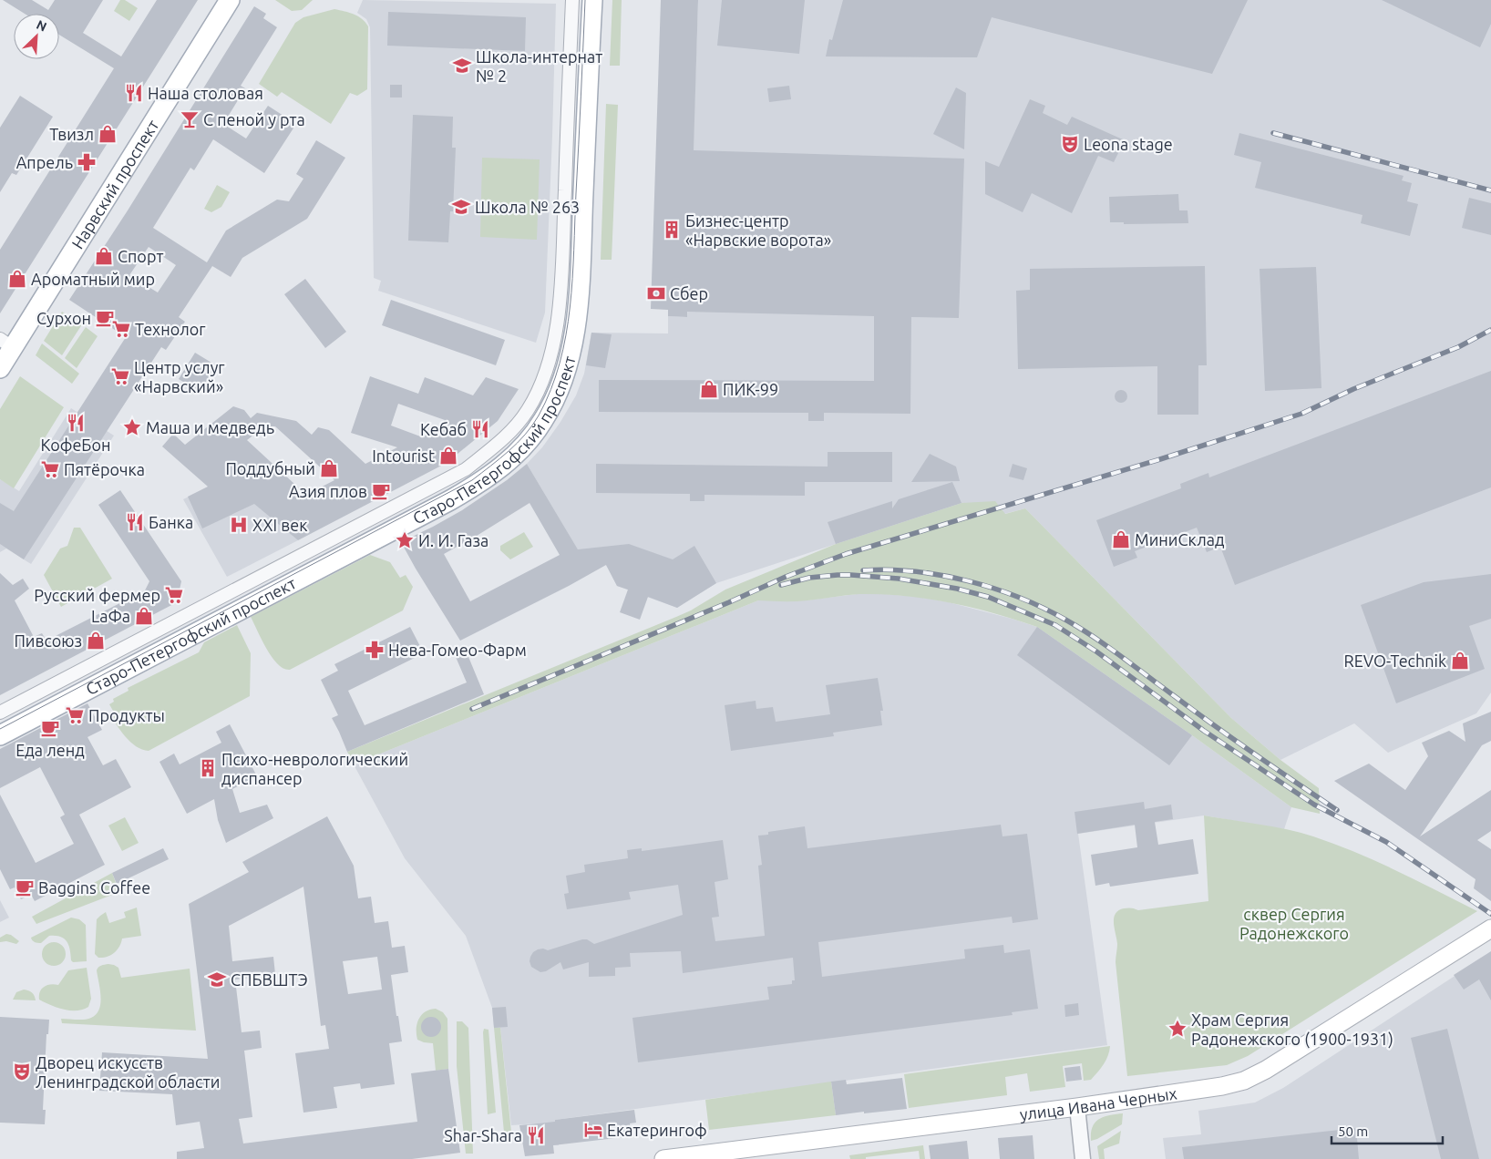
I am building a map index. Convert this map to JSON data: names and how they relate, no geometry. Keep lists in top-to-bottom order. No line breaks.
{"streets":{"main road":["Нарвский проспект","Старо-Петергофский проспект","улица Ивана Черных"]},"parks":["сквер Сергия Радонежского"],"places":{"school or university":["Школа-интернат № 2","Школа № 263","СПБВШТЭ"],"restaurant":["Наша столовая","КофеБон","Кебаб","Банка","Shar-Shara"],"bar":["С пеной у рта"],"shop":["Твизл","Спорт","Ароматный мир","ПИК-99","Intourist","Поддубный","МиниСклад","LаФа","Пивсоюз","REVO-Technik"],"theatre":["Leona stage","Дворец искусств Ленинградской области"],"pharmacy":["Апрель","Нева-Гомео-Фарм"],"building":["Бизнес-центр «Нарвские ворота»","Психо-неврологический диспансер"],"bank":["Сбер"],"cafe":["Сурхон","Азия плов","Еда ленд","Baggins Coffee"],"supermarket":["Технолог","Центр услуг «Нарвский»","Пятёрочка","Русский фермер","Продукты"],"place":["Маша и медведь","И. И. Газа","Храм Сергия Радонежского (1900-1931)"],"hospital":["XXI век"],"hotel":["Екатерингоф"]},"scale_bar":"50 m","north":"top right"}
